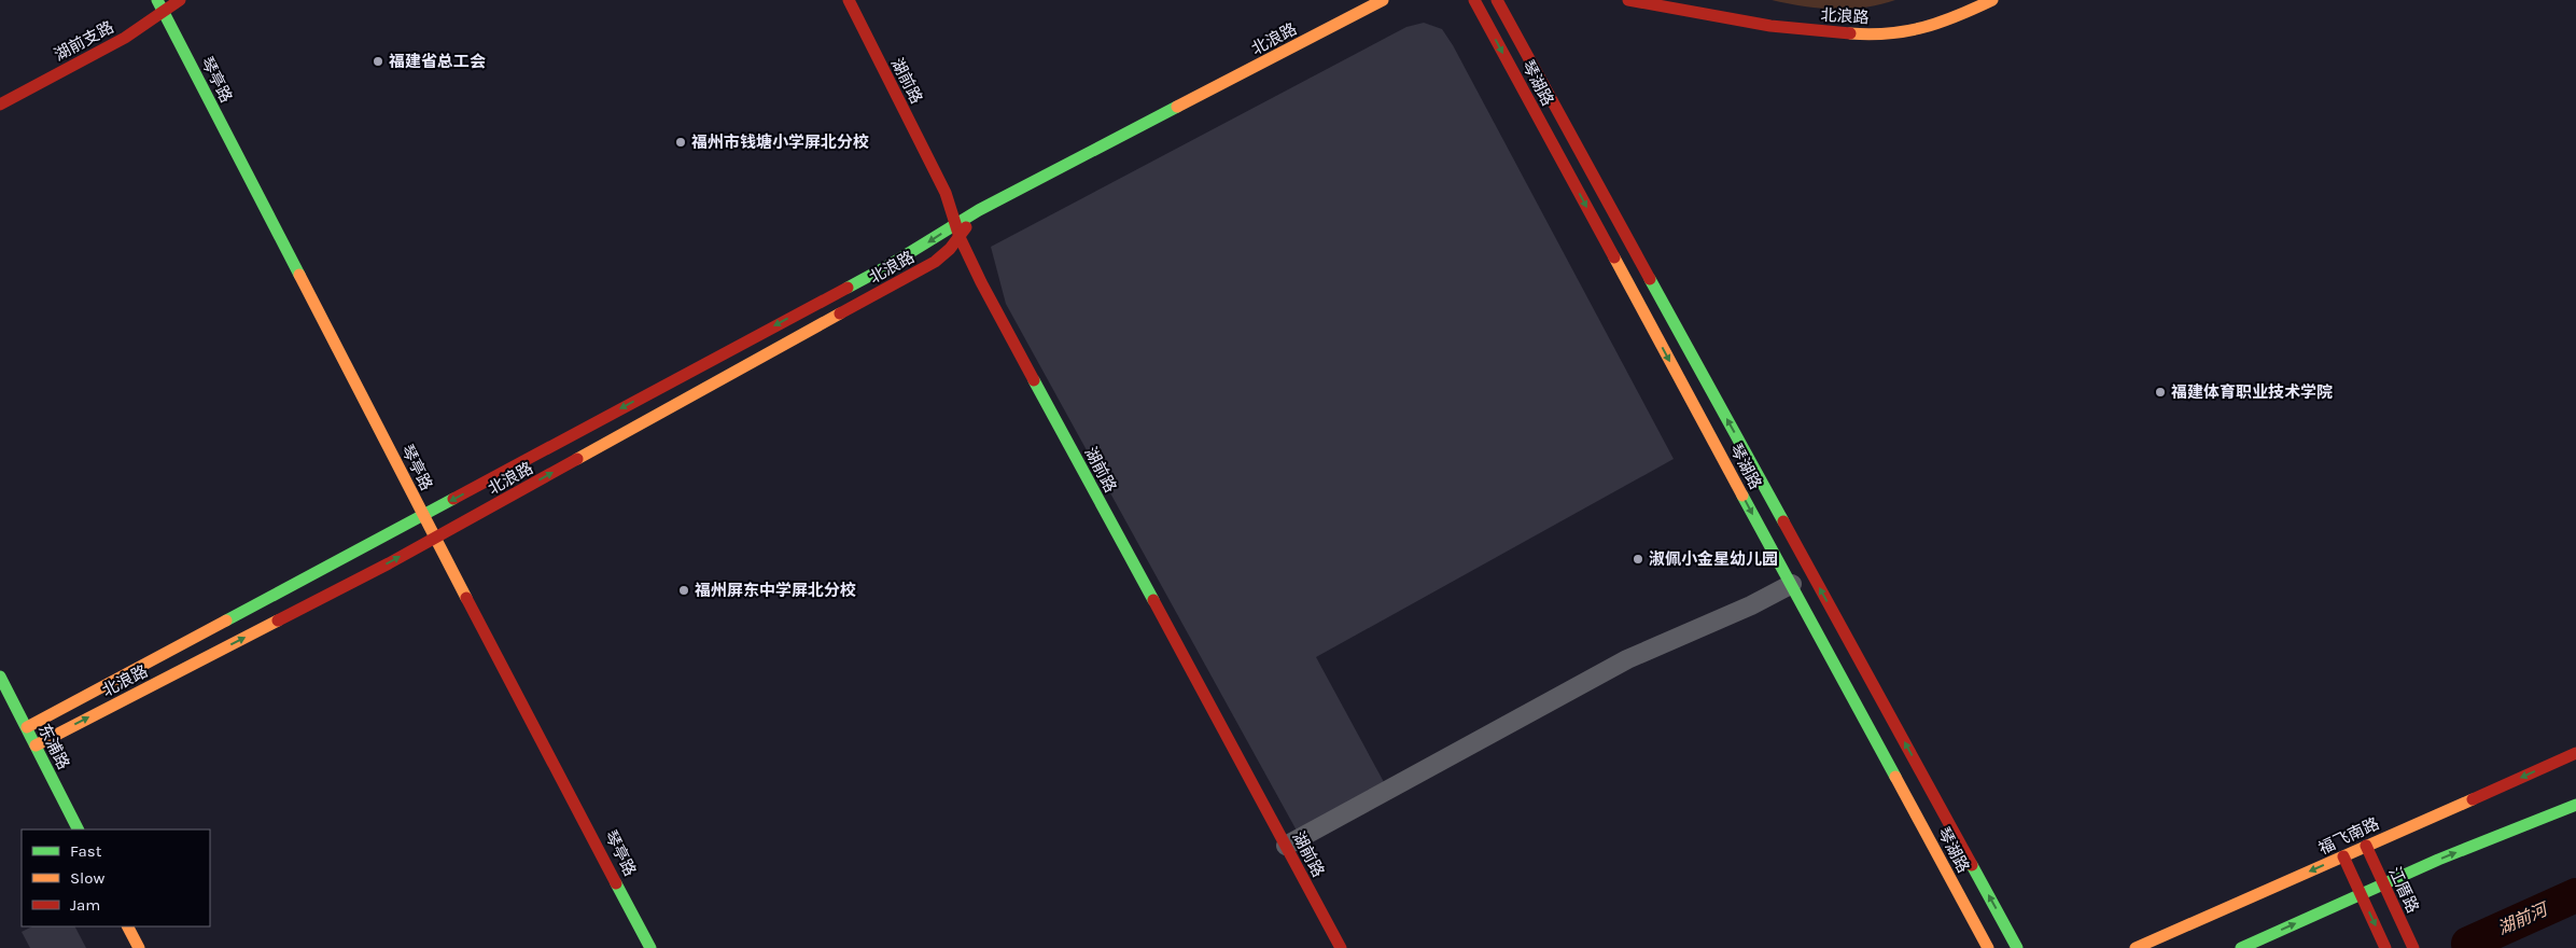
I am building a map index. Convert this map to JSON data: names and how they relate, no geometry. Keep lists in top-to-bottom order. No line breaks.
{"streets":{"main road":["北浪路","湖前支路","琴亭路","湖前路","琴湖路","东浦路","福飞南路","江厝路"]},"crossings":[["北浪路","琴亭路"],["北浪路","湖前路"],["北浪路","东浦路"],["湖前支路","琴亭路"],["福飞南路","江厝路"]],"water":["湖前河"],"places":["福建省总工会","福州市钱塘小学屏北分校","福建体育职业技术学院","淑佩小金星幼儿园","福州屏东中学屏北分校"],"legend":["Fast","Slow","Jam"]}
